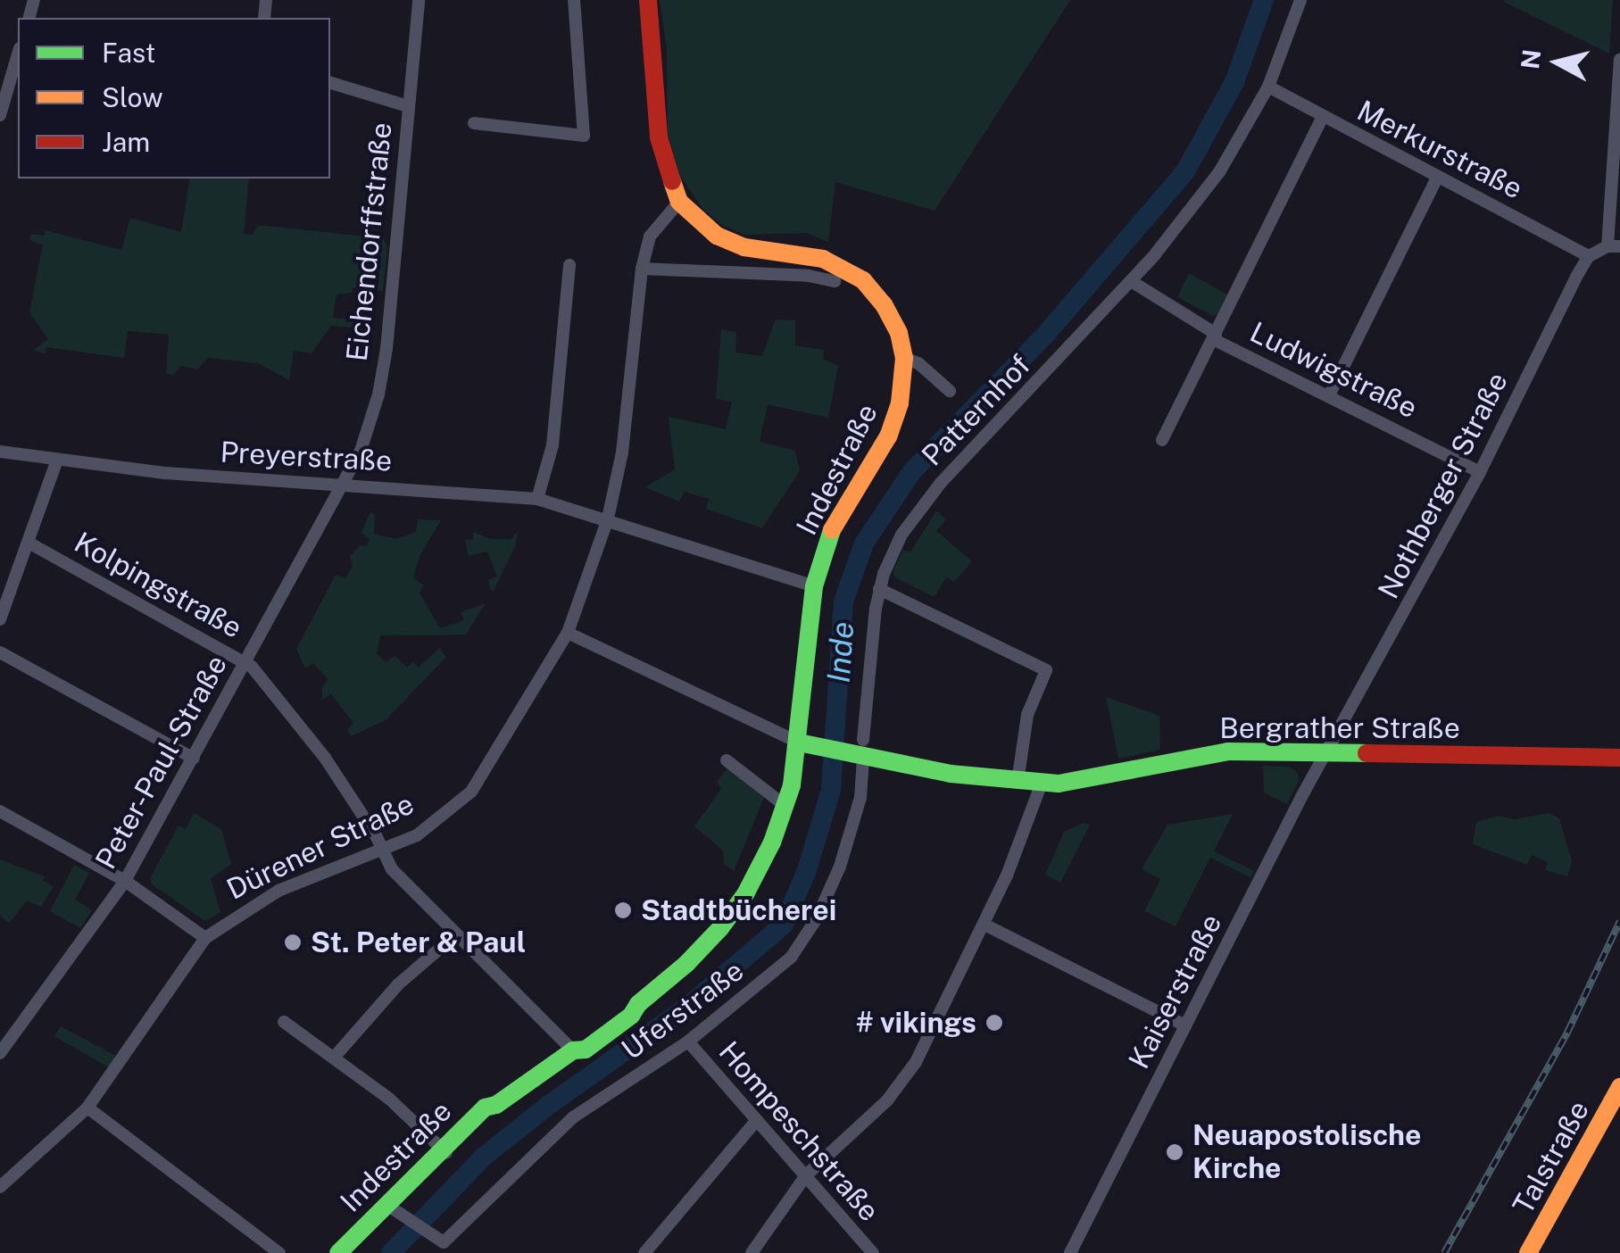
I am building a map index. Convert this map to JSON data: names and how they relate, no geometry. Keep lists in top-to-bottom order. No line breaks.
{"streets":{"main road":["Indestraße","Bergrather Straße","Talstraße"],"street":["Merkurstraße","Eichendorffstraße","Ludwigstraße","Patternhof","Preyerstraße","Nothberger Straße","Kolpingstraße","Peter-Paul-Straße","Dürener Straße","Kaiserstraße","Uferstraße","Hompeschstraße"]},"crossings":[["Merkurstraße","Patternhof"],["Merkurstraße","Nothberger Straße"],["Eichendorffstraße","Preyerstraße"],["Eichendorffstraße","Peter-Paul-Straße"],["Ludwigstraße","Nothberger Straße"],["Patternhof","Bergrather Straße"],["Patternhof","Uferstraße"],["Preyerstraße","Indestraße"],["Preyerstraße","Peter-Paul-Straße"],["Preyerstraße","Dürener Straße"],["Indestraße","Kolpingstraße"],["Indestraße","Bergrather Straße"],["Indestraße","Dürener Straße"],["Indestraße","Uferstraße"],["Nothberger Straße","Bergrather Straße"],["Nothberger Straße","Kaiserstraße"],["Kolpingstraße","Peter-Paul-Straße"],["Kolpingstraße","Dürener Straße"],["Bergrather Straße","Kaiserstraße"],["Bergrather Straße","Uferstraße"],["Uferstraße","Hompeschstraße"]],"water":["Inde"],"places":["Stadtbücherei","St. Peter & Paul","# vikings","Neuapostolische Kirche"],"legend":["Fast","Slow","Jam"],"north":"left"}
